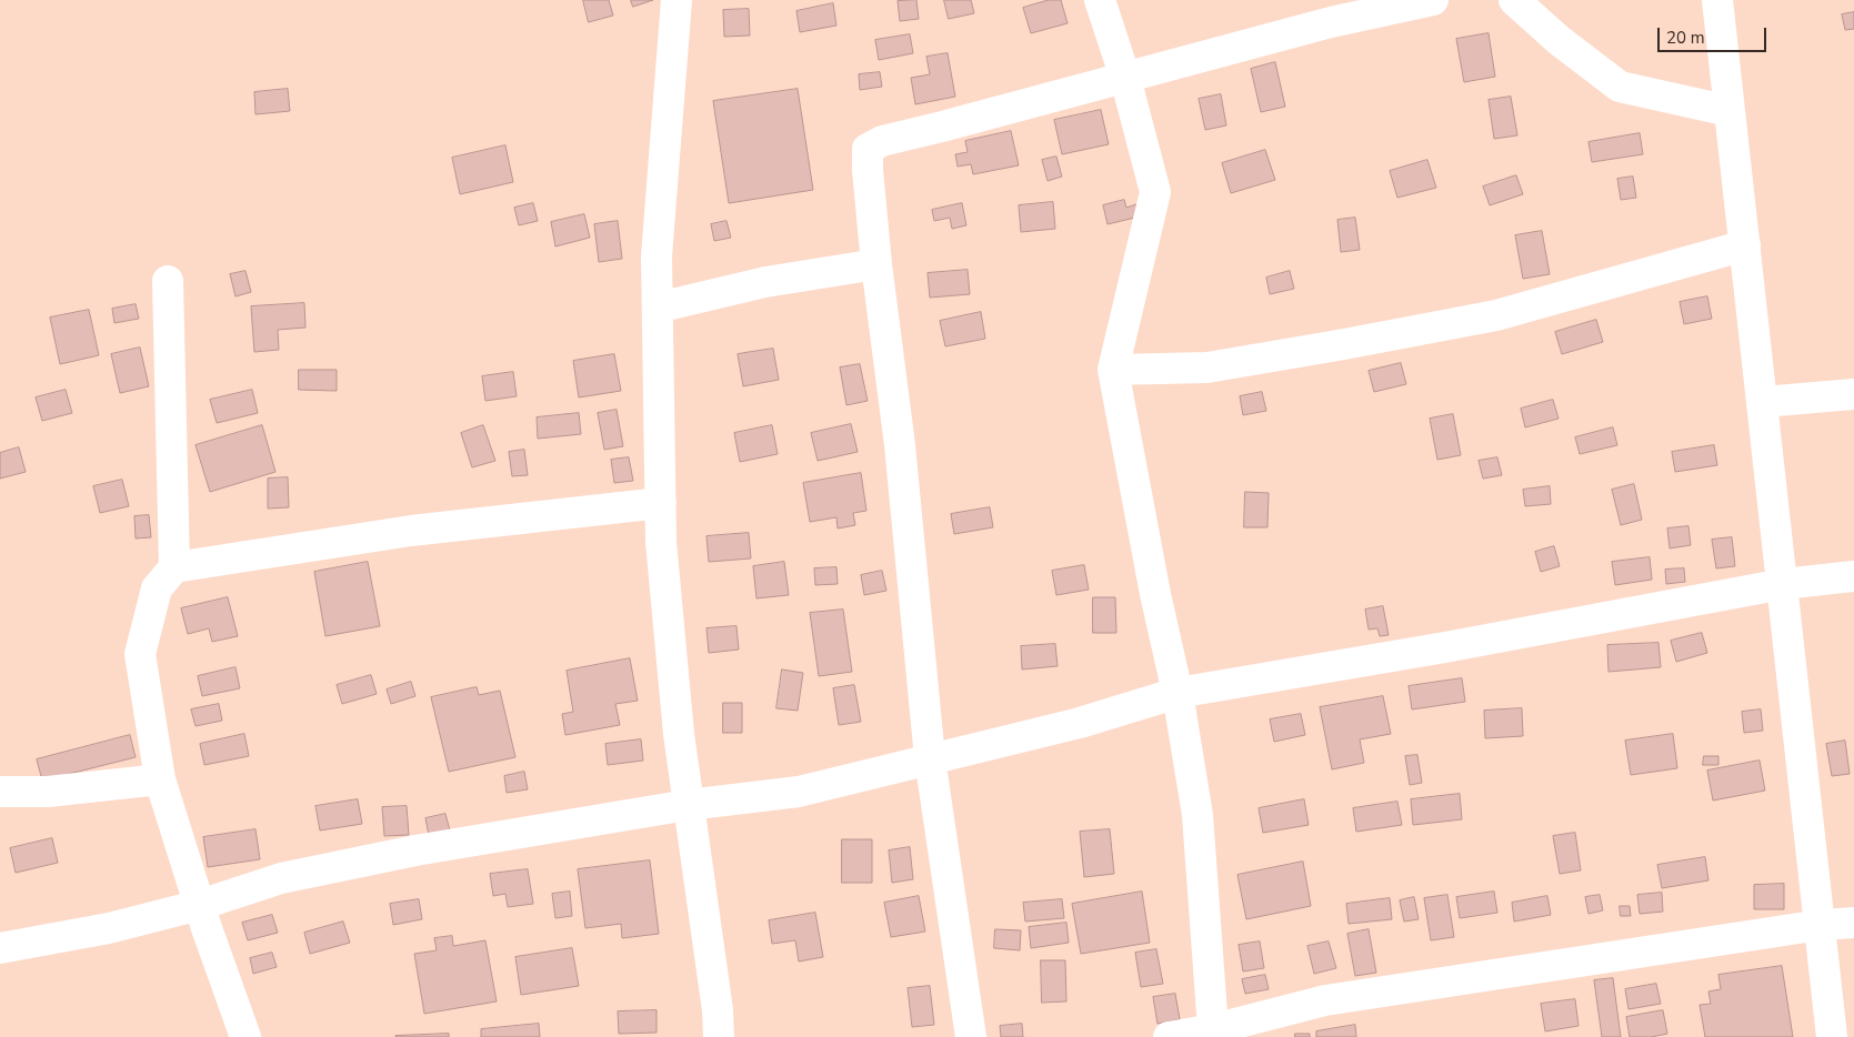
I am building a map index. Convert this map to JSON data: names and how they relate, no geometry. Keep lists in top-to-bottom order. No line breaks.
{"scale_bar":"20 m"}
